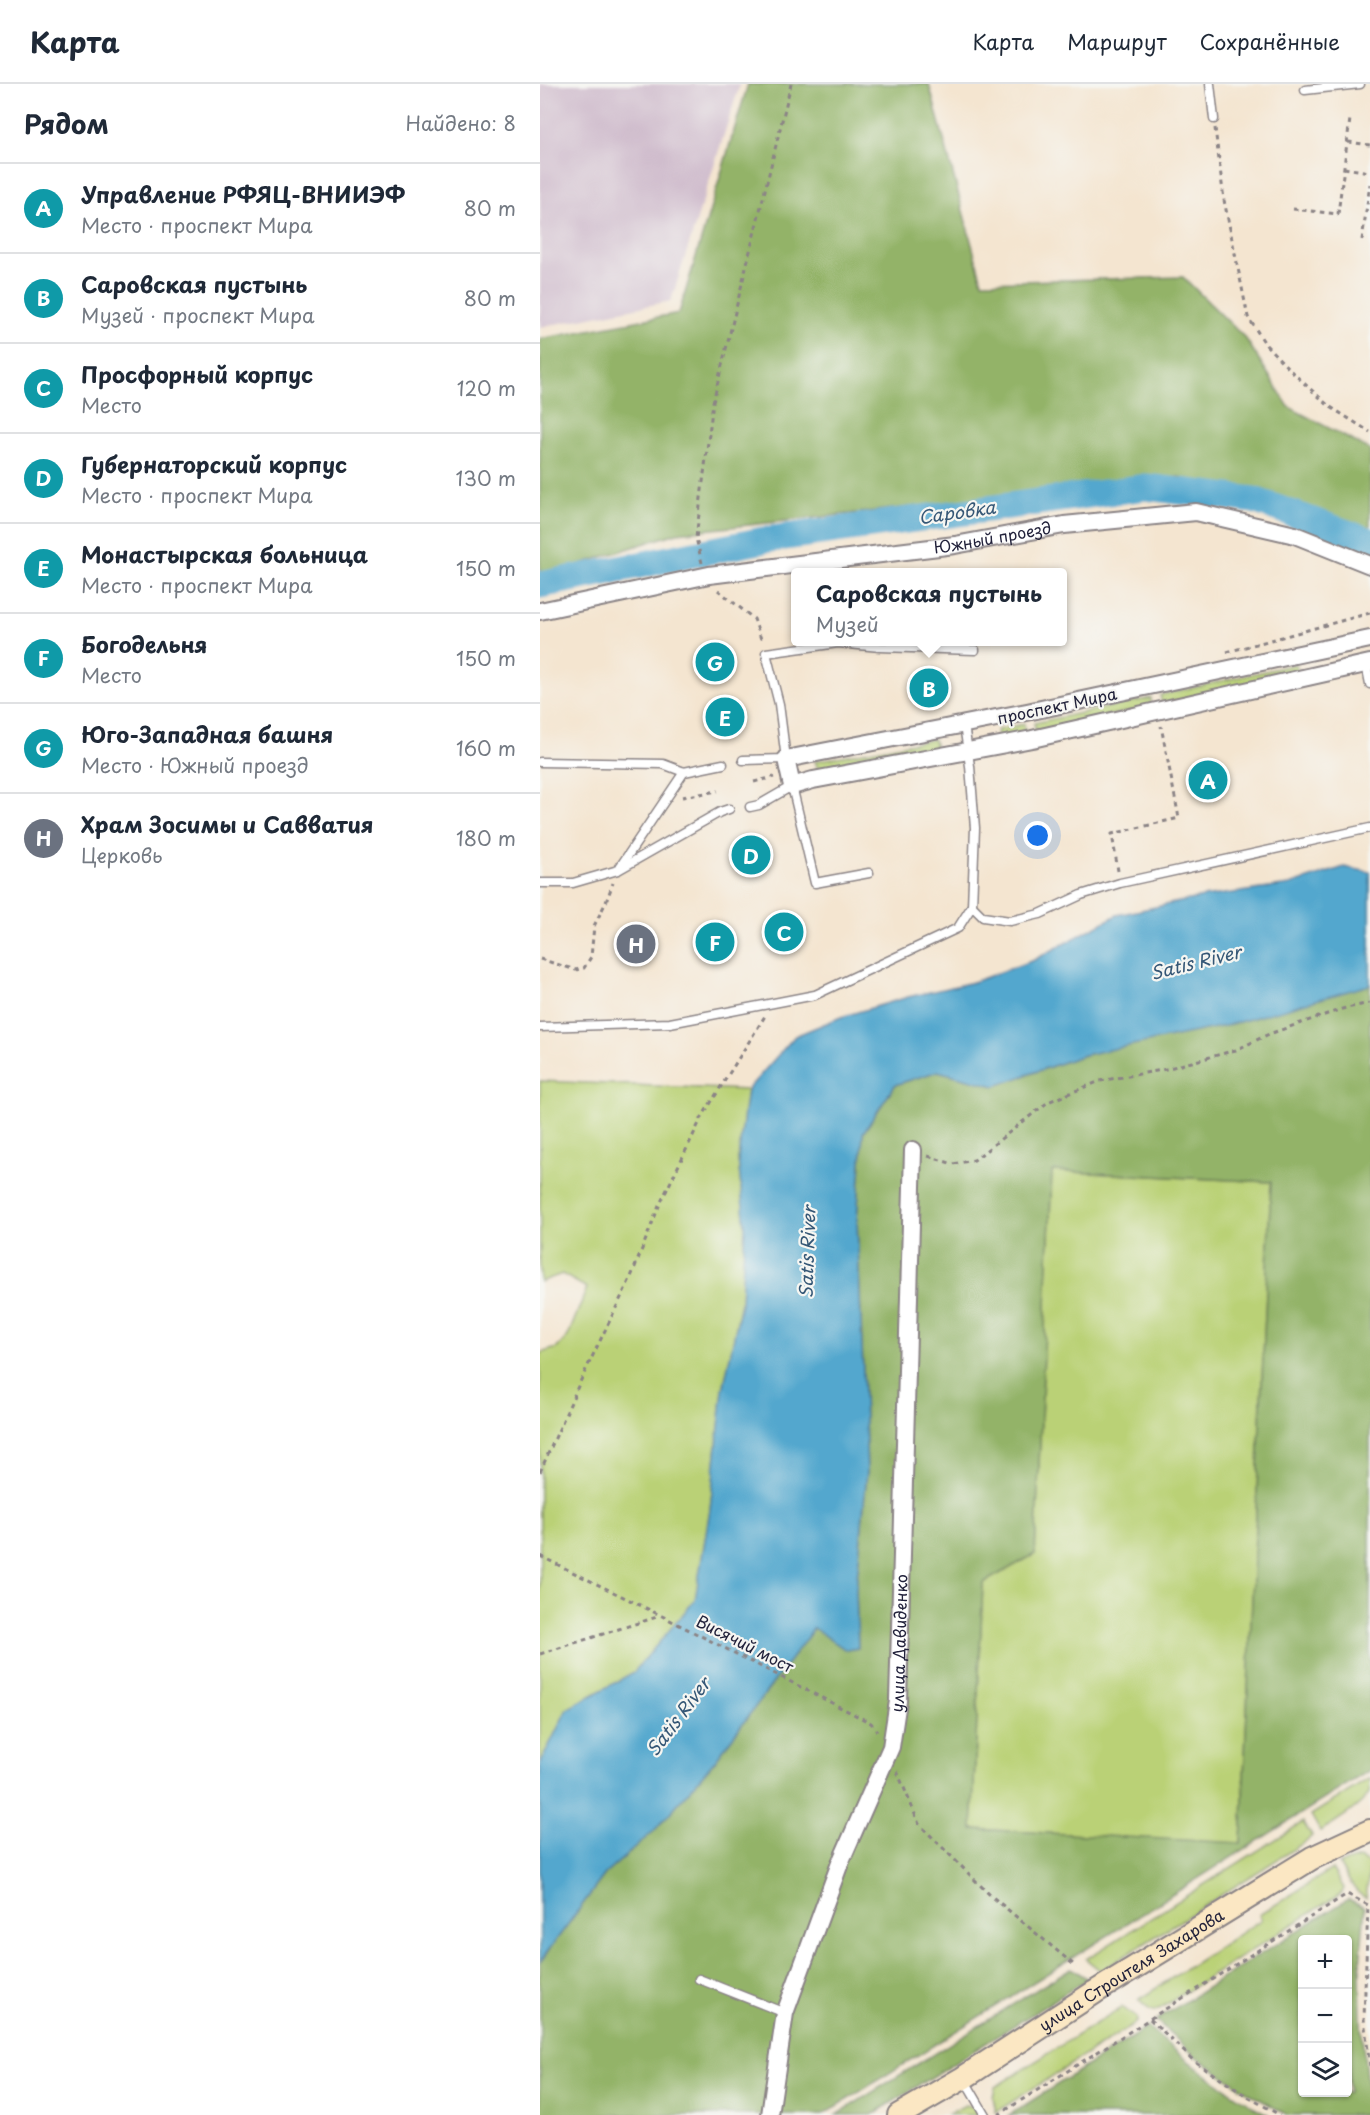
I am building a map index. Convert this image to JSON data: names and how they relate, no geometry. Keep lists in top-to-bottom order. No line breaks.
{"streets":{"street":["Южный проезд","проспект Мира","улица Давиденко","улица Строителя Захарова"],"path":["Висячий мост"]},"crossings":[["улица Давиденко","Висячий мост"]],"water":["Саровка","Satis River"],"page":{"header":"Карта","nav":["Карта","Маршрут","Сохранённые"],"heading":["Рядом","Найдено: 8"],"list":[{"mark":"A","name":"Управление РФЯЦ-ВНИИЭФ","note":"Место · проспект Мира","value":"80 m"},{"mark":"B","name":"Саровская пустынь","note":"Музей · проспект Мира","value":"80 m"},{"mark":"C","name":"Просфорный корпус","note":"Место","value":"120 m"},{"mark":"D","name":"Губернаторский корпус","note":"Место · проспект Мира","value":"130 m"},{"mark":"E","name":"Монастырская больница","note":"Место · проспект Мира","value":"150 m"},{"mark":"F","name":"Богодельня","note":"Место","value":"150 m"},{"mark":"G","name":"Юго-Западная башня","note":"Место · Южный проезд","value":"160 m"},{"mark":"H","name":"Храм Зосимы и Савватия","note":"Церковь","value":"180 m"}],"popup":["Саровская пустынь","Музей"],"pins":["G","B","E","A","D","C","F","H"],"map_buttons":["+","−"]}}
